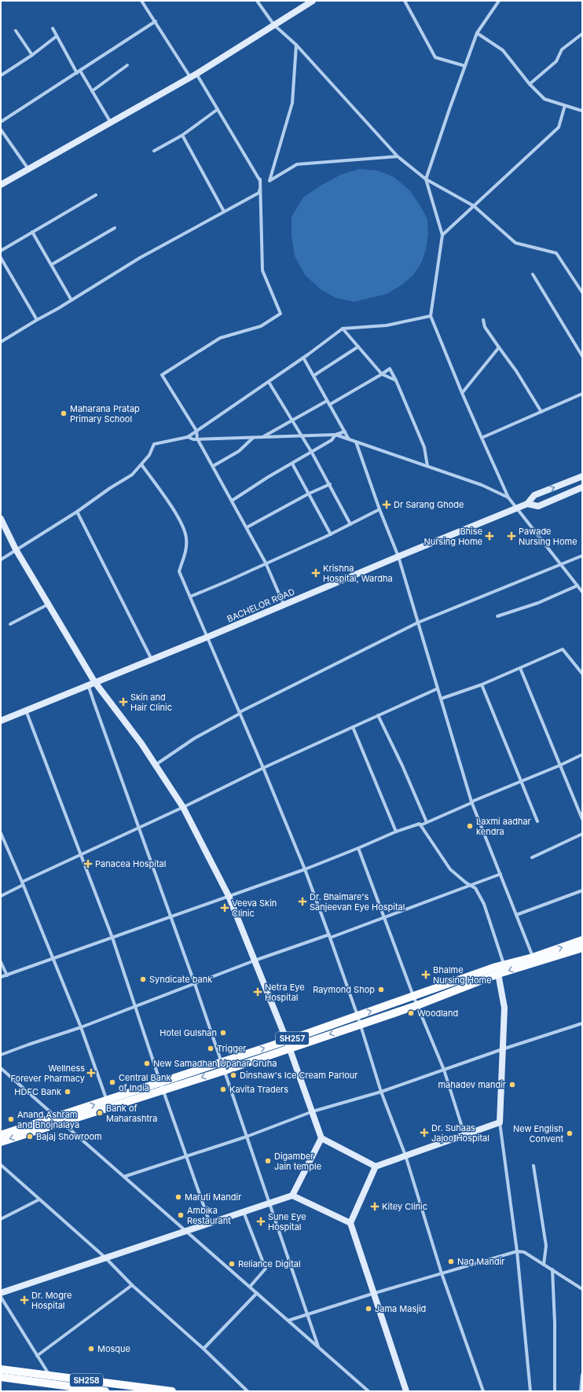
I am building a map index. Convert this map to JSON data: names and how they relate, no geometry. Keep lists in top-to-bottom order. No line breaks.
{"streets":{"main road":["SH257","SH258"],"street":["BACHELOR ROAD"]},"places":{"other":["Maharana Pratap Primary School","Laxmi aadhar kendra","Syndicate bank","Raymond Shop","Woodland","Hotel Gulshan","Trigger","New Samadhan Upahar Gruha","Dinshaw's Ice Cream Parlour","Central Bank of India","mahadev mandir","Kavita Traders","HDFC Bank","Bank of Maharashtra","Anand Ashram and Bhojnalaya","New English Convent","Bajaj Showroom","Digamber Jain temple","Maruti Mandir","Ambika Restaurant","Nag Mandir","Reliance Digital","Jama Masjid","Mosque"],"health":["Dr Sarang Ghode","Bhise Nursing Home","Pawade Nursing Home","Krishna Hospital, Wardha","Skin and Hair Clinic","Panacea Hospital","Dr. Bhaimare's Sanjeevan Eye Hospital","Veeva Skin Clinic","Bhalme Nursing Home","Netra Eye Hospital","Wellness Forever Pharmacy","Dr. Suhaas Jajoo Hospital","Kitey Clinic","Sune Eye Hospital","Dr. Mogre Hospital"]}}
